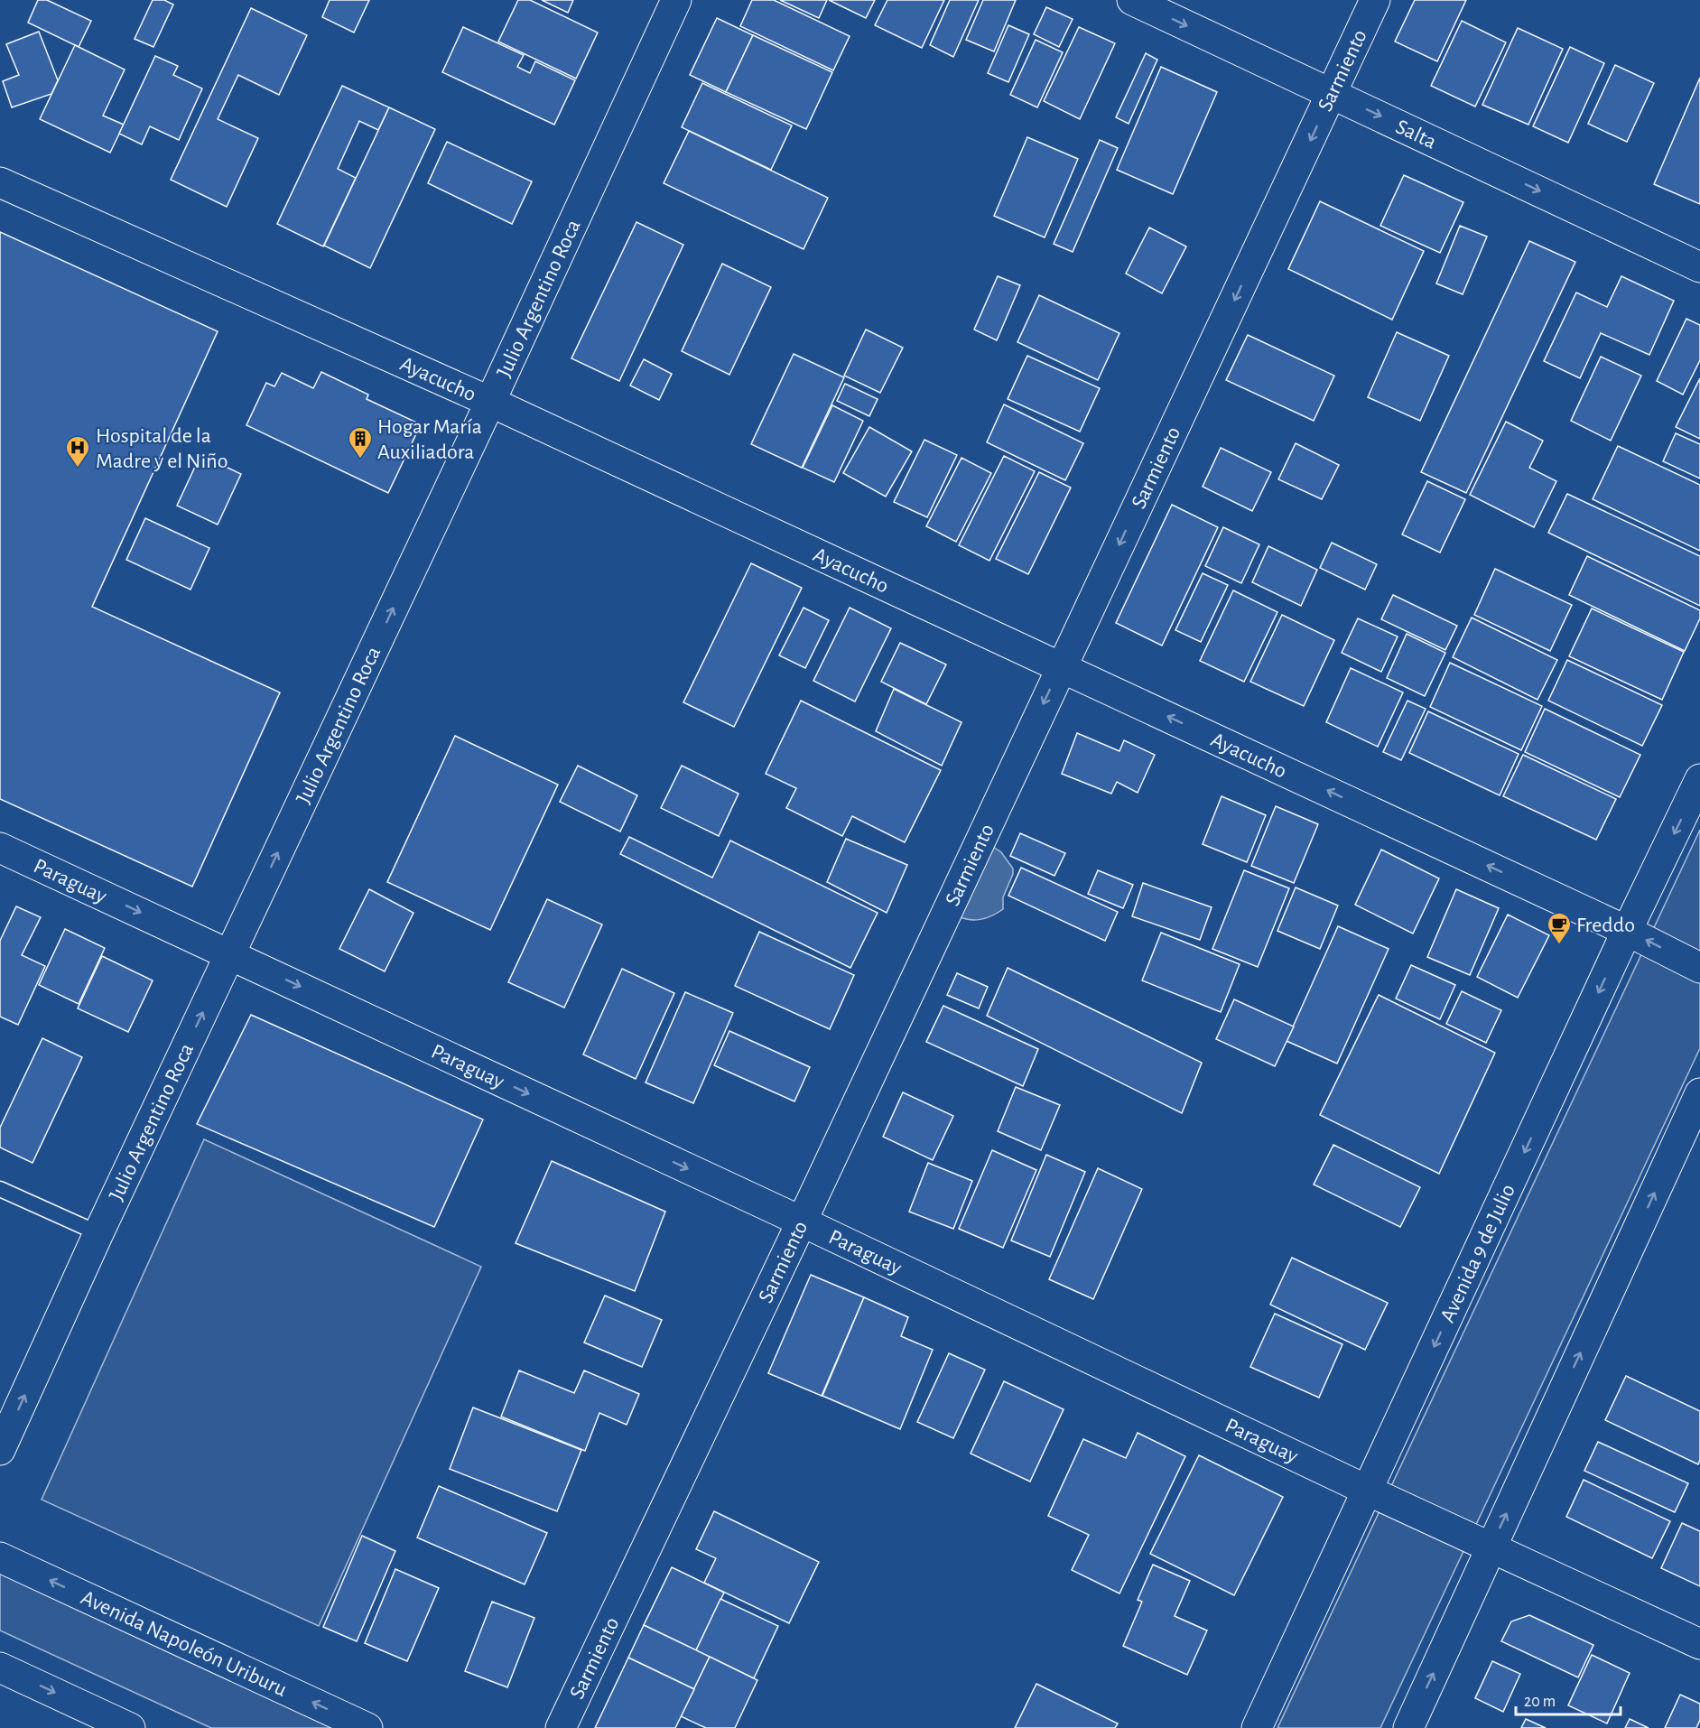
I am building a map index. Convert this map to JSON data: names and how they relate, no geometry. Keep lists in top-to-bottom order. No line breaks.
{"streets":{"street":["Sarmiento","Salta","Julio Argentino Roca","Ayacucho","Paraguay","Avenida 9 de Julio","Avenida Napoleón Uriburu"]},"crossings":[["Sarmiento","Salta"],["Sarmiento","Ayacucho"],["Sarmiento","Paraguay"],["Julio Argentino Roca","Ayacucho"],["Julio Argentino Roca","Paraguay"],["Ayacucho","Avenida 9 de Julio"],["Paraguay","Avenida 9 de Julio"]],"one_way":["Sarmiento","Salta","Julio Argentino Roca","Ayacucho","Paraguay"],"places":{"building":["Hogar María Auxiliadora"],"hospital":["Hospital de la Madre y el Niño"],"cafe":["Freddo"]},"scale_bar":"20 m"}
